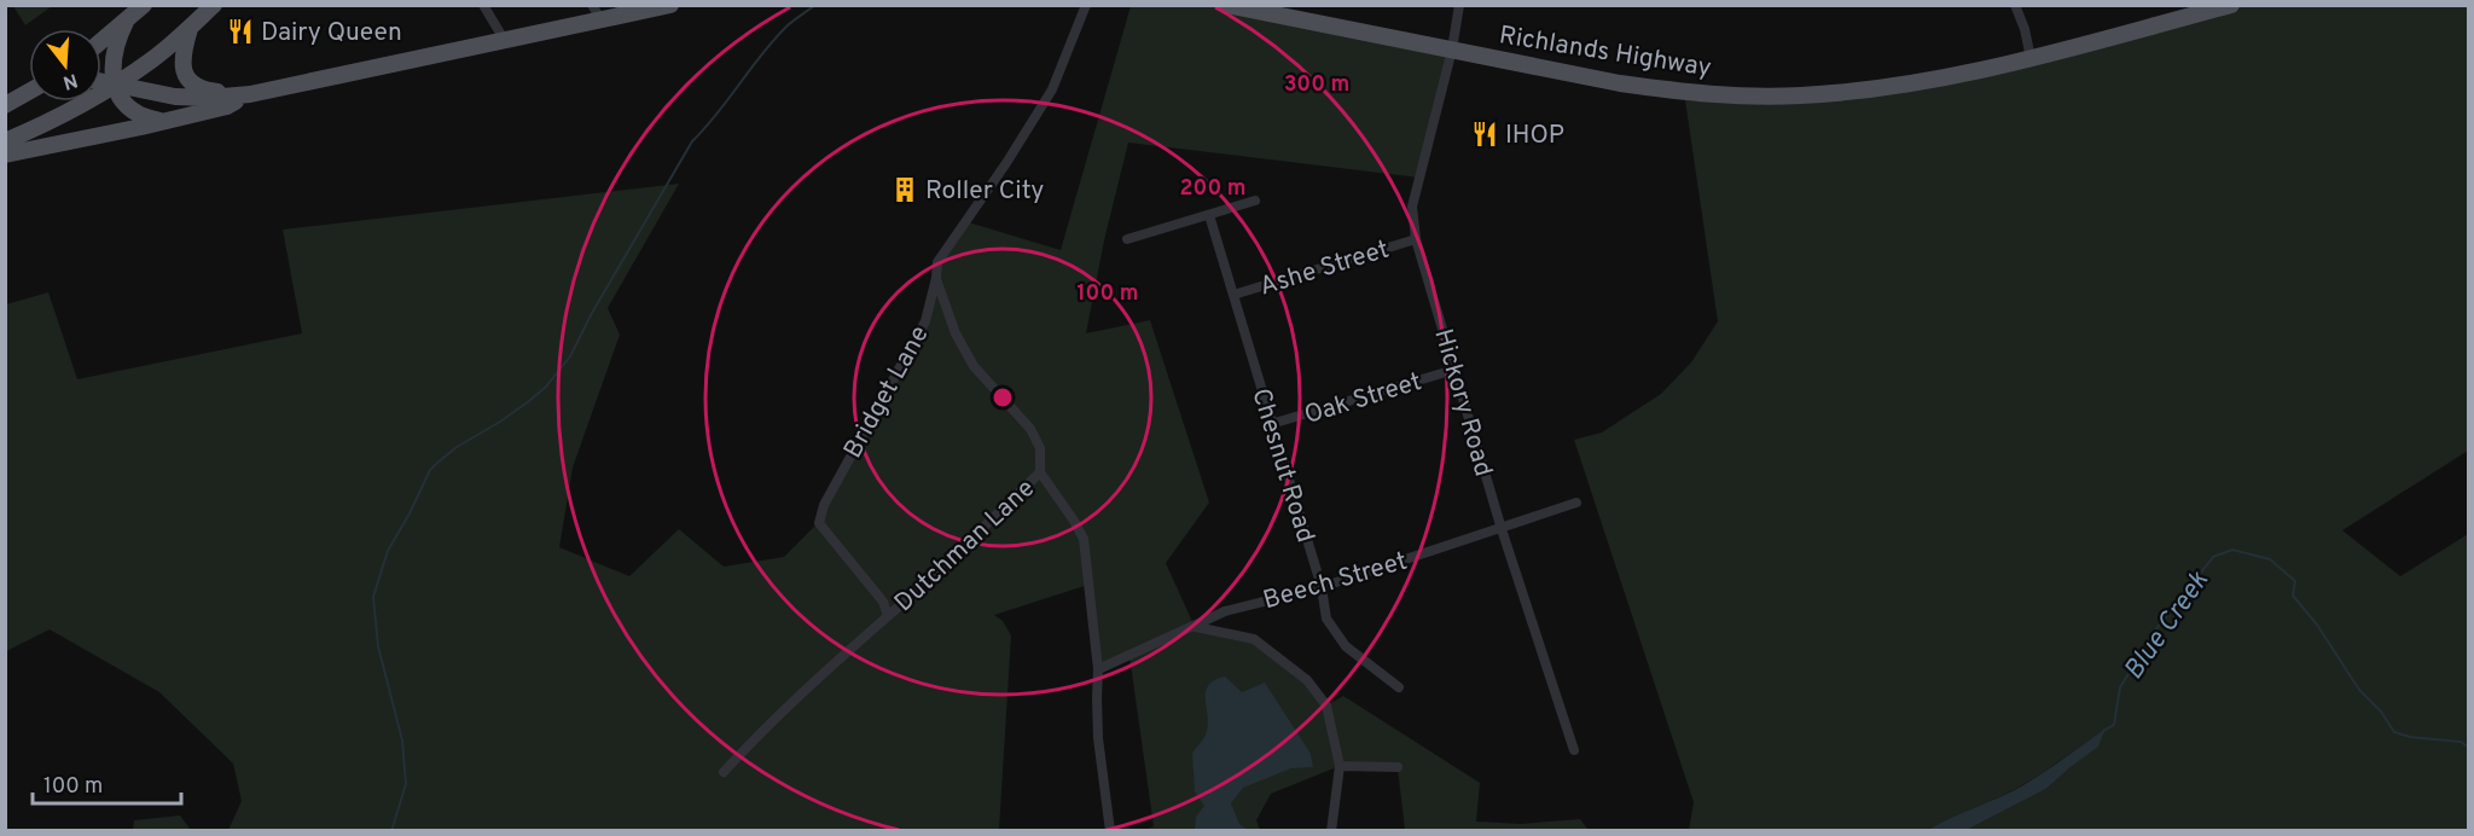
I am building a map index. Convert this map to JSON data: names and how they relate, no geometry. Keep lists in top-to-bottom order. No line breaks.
{"streets":{"main road":["Richlands Highway"],"street":["Ashe Street","Bridget Lane","Oak Street","Hickory Road","Chesnut Road","Dutchman Lane","Beech Street"]},"crossings":[["Richlands Highway","Hickory Road"],["Ashe Street","Hickory Road"],["Ashe Street","Chesnut Road"],["Bridget Lane","Dutchman Lane"],["Oak Street","Hickory Road"],["Oak Street","Chesnut Road"],["Hickory Road","Beech Street"],["Chesnut Road","Beech Street"]],"water":["Blue Creek"],"places":{"restaurant":["Dairy Queen","IHOP"],"building":["Roller City"]},"scale_bar":"100 m","north":"bottom","rings":["300 m","200 m","100 m"]}
